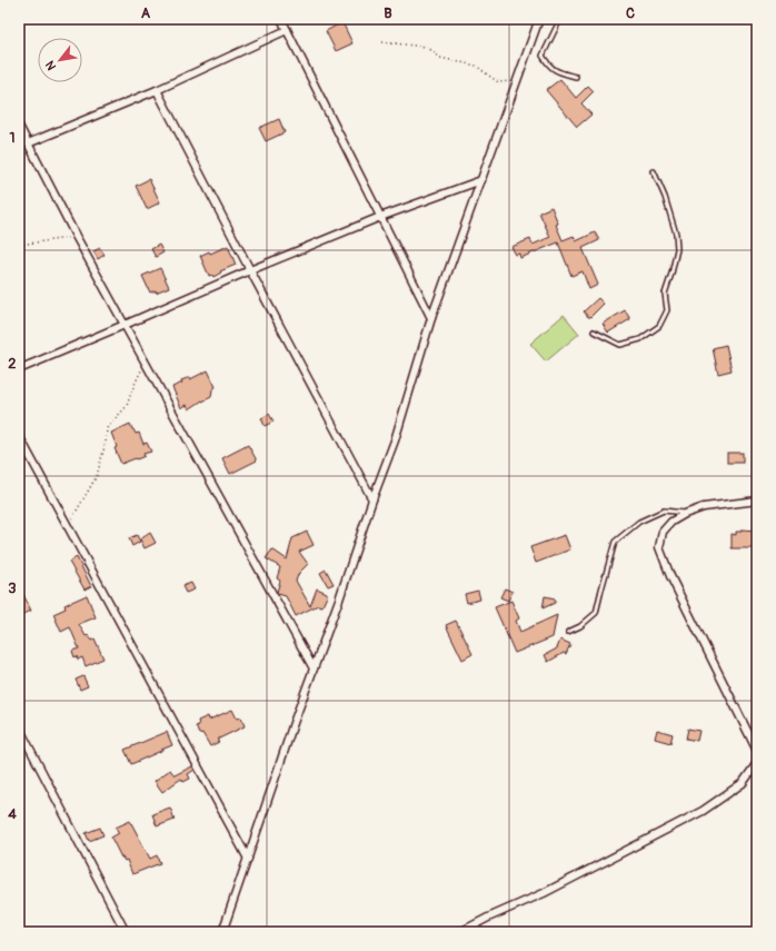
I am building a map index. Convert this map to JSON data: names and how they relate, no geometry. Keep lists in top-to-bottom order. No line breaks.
{"north":"bottom left","grid":{"columns":["A","B","C"],"rows":["1","2","3","4"]}}
